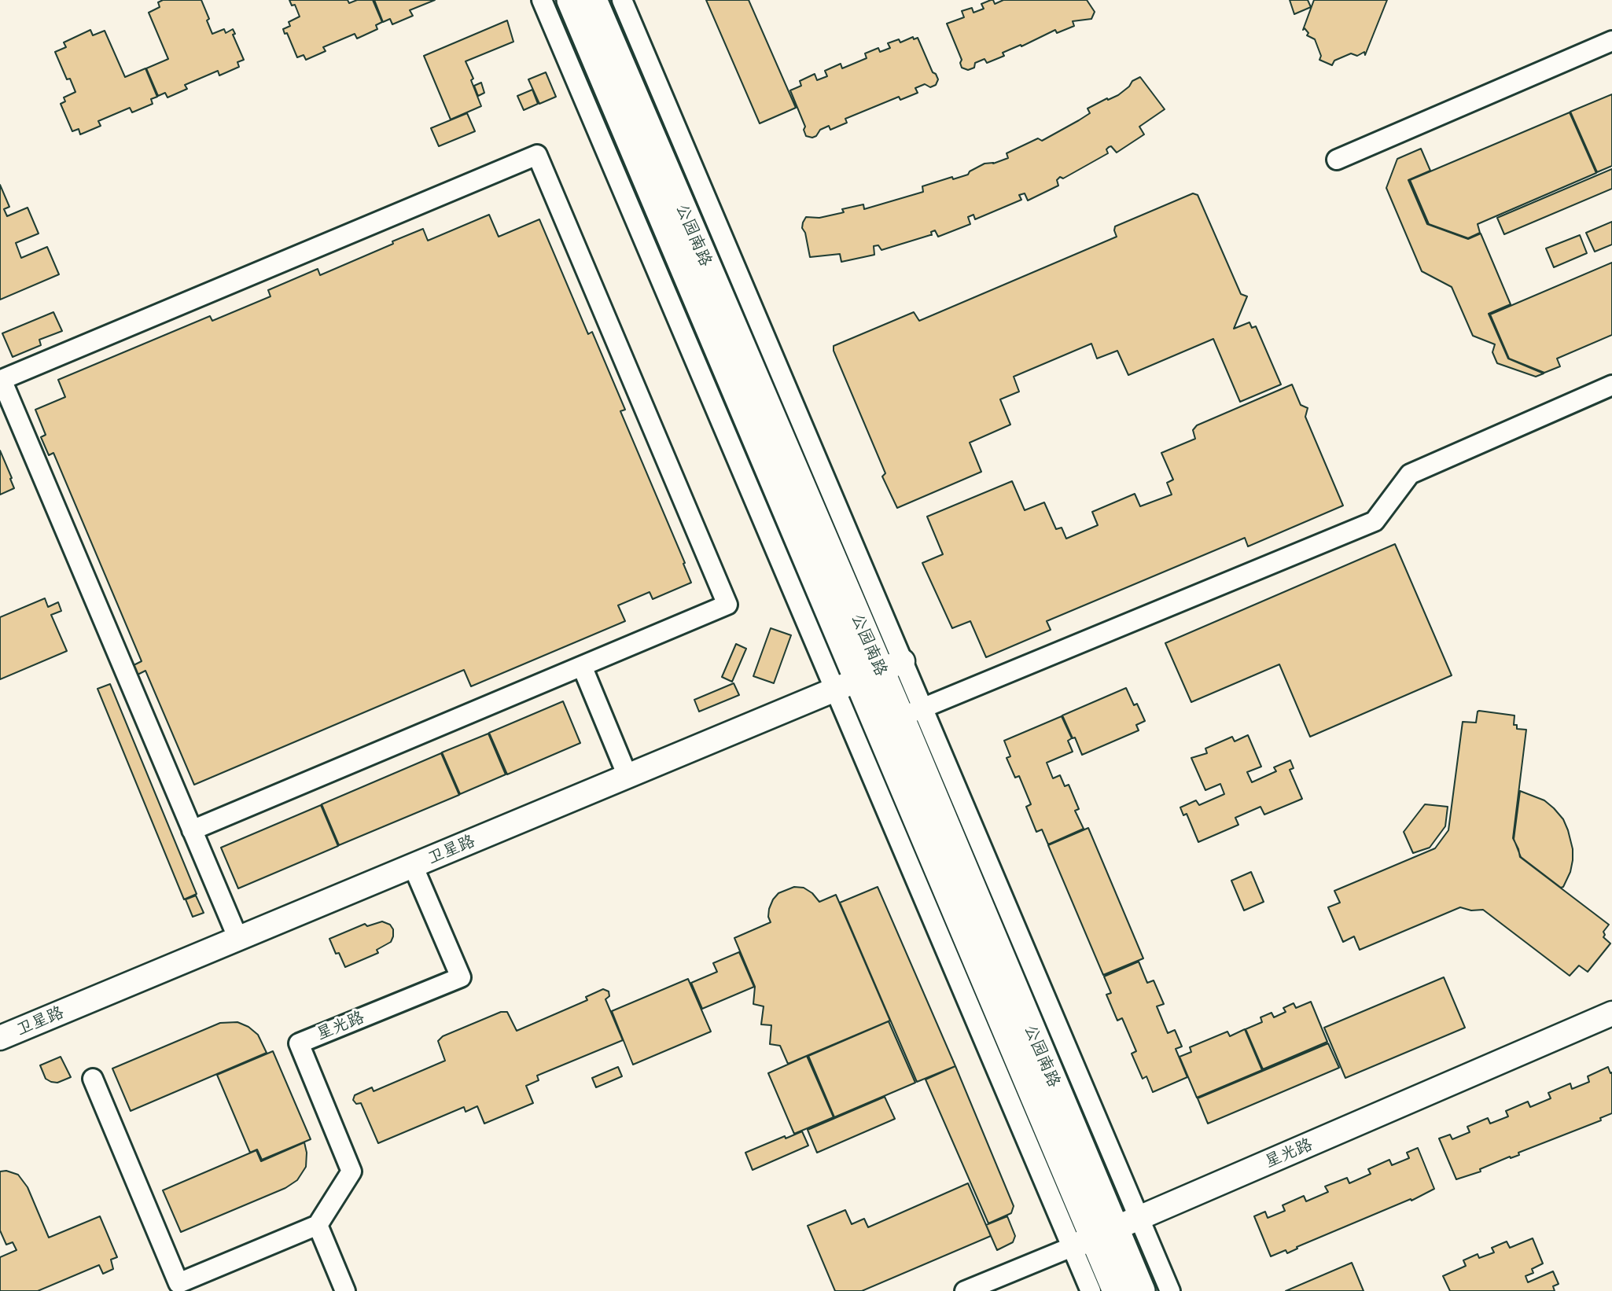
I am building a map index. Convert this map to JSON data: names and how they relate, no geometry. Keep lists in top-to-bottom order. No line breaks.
{"streets":{"main road":["公园南路"],"street":["卫星路","星光路"]},"crossings":[["公园南路","卫星路"],["公园南路","星光路"],["卫星路","星光路"]]}
